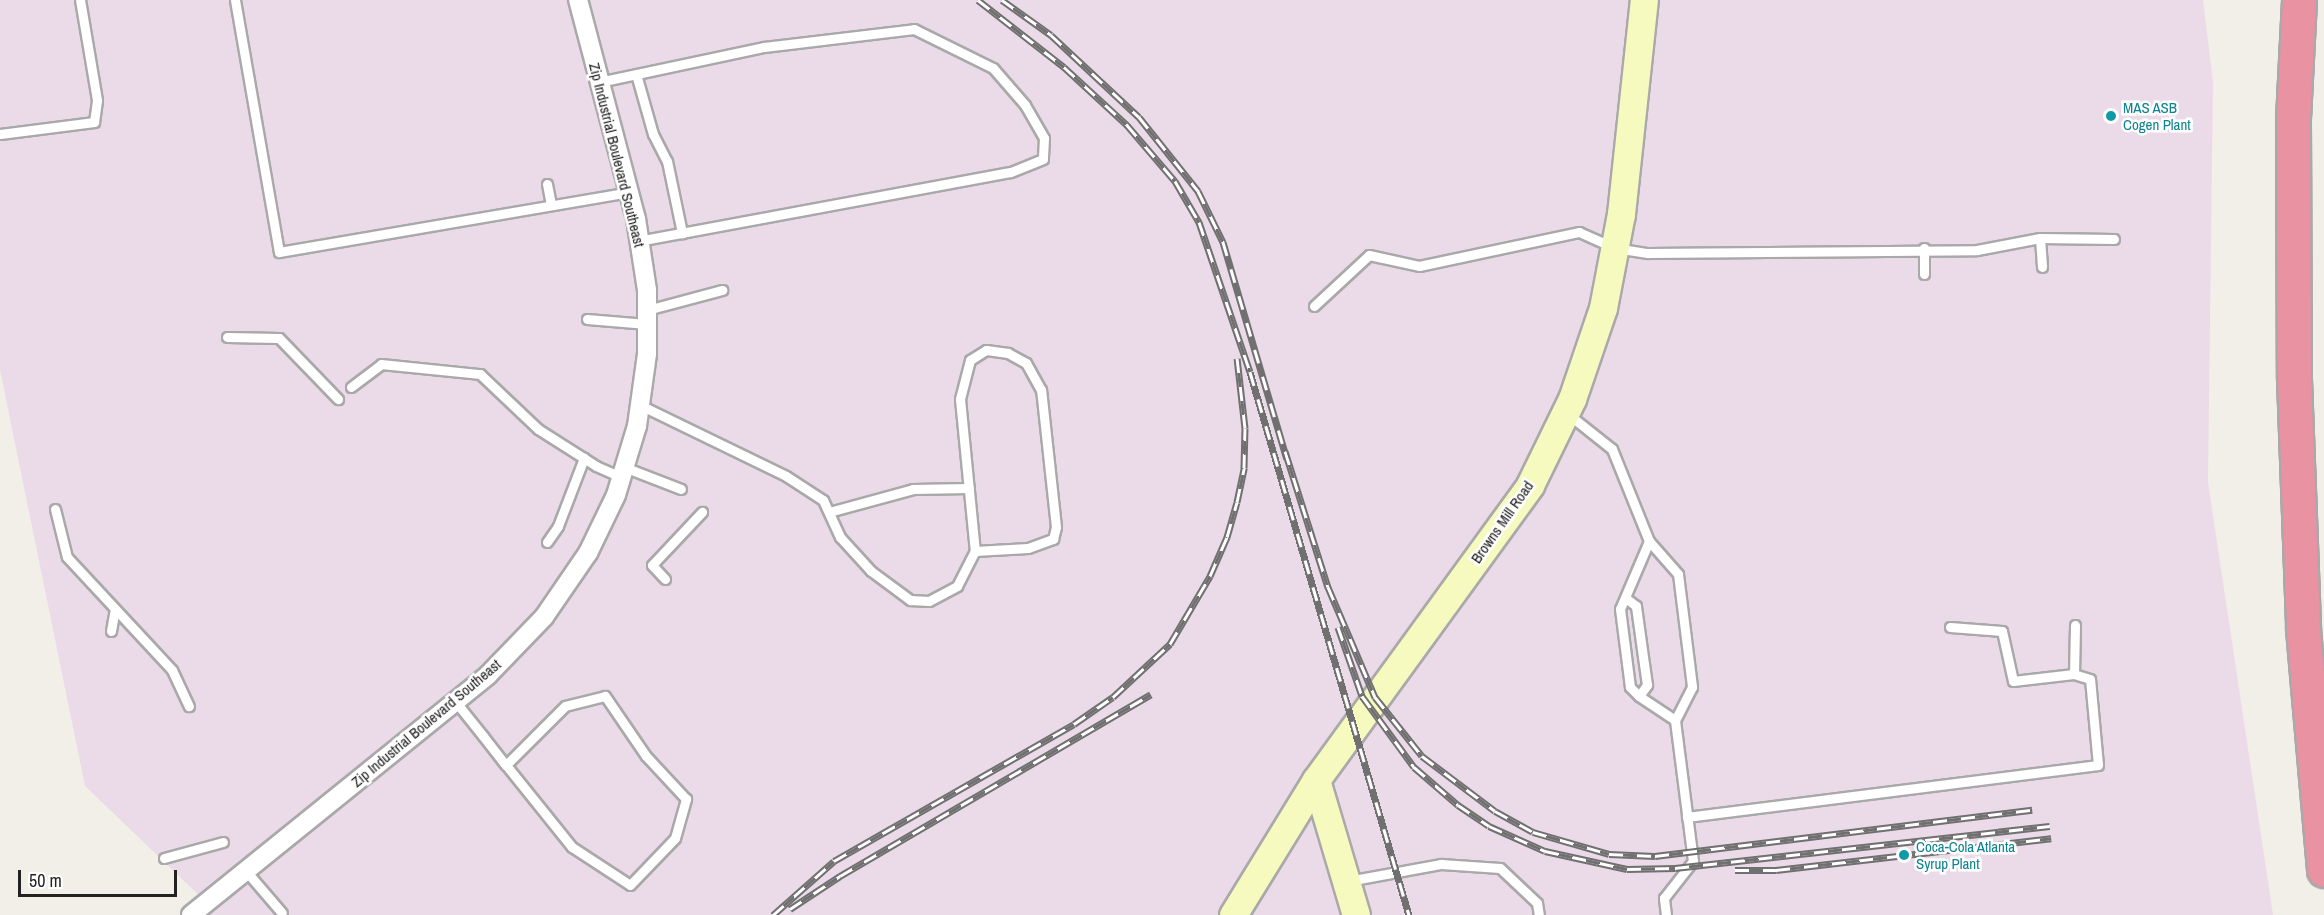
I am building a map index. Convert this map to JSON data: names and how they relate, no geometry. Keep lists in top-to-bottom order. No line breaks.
{"streets":{"street":["Zip Industrial Boulevard Southeast","Browns Mill Road"]},"places":["MAS ASB Cogen Plant","Coca-Cola Atlanta Syrup Plant"],"scale_bar":"50 m"}
